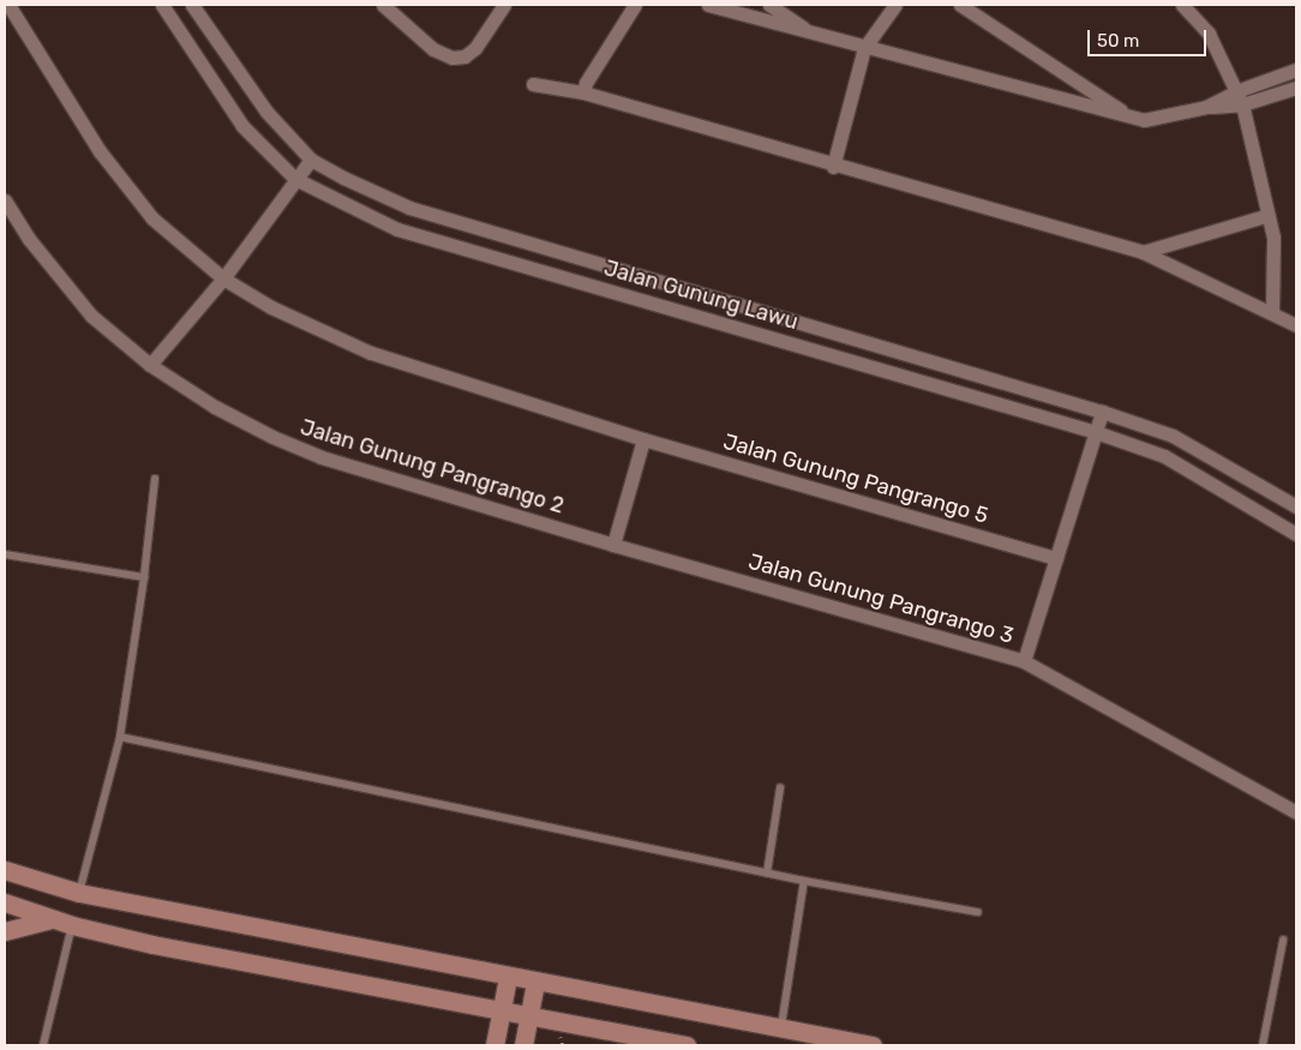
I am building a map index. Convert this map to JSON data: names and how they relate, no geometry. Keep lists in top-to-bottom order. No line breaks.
{"streets":{"street":["Jalan Gunung Lawu","Jalan Gunung Pangrango 2","Jalan Gunung Pangrango 5","Jalan Gunung Pangrango 3"]},"crossings":[["Jalan Gunung Lawu","Jalan Gunung Pangrango 3"],["Jalan Gunung Pangrango 2","Jalan Gunung Pangrango 3"],["Jalan Gunung Pangrango 5","Jalan Gunung Pangrango 3"]],"scale_bar":"50 m"}
